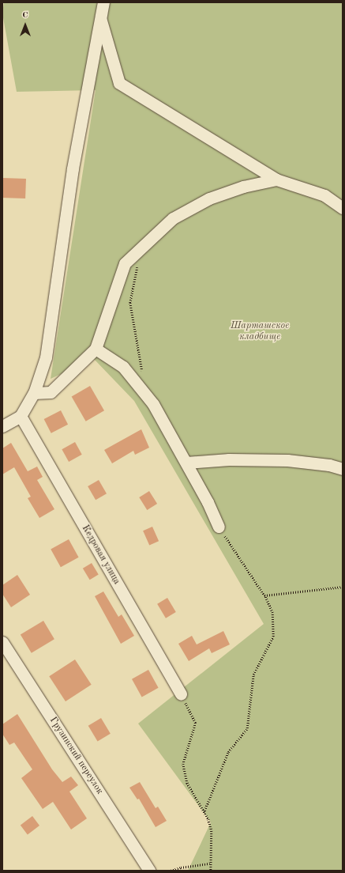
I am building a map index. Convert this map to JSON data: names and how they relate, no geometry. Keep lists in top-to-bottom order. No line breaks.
{"streets":{"street":["Кедровая улица","Грузинский переулок"]},"parks":["Шарташское кладбище"],"north":"top"}
